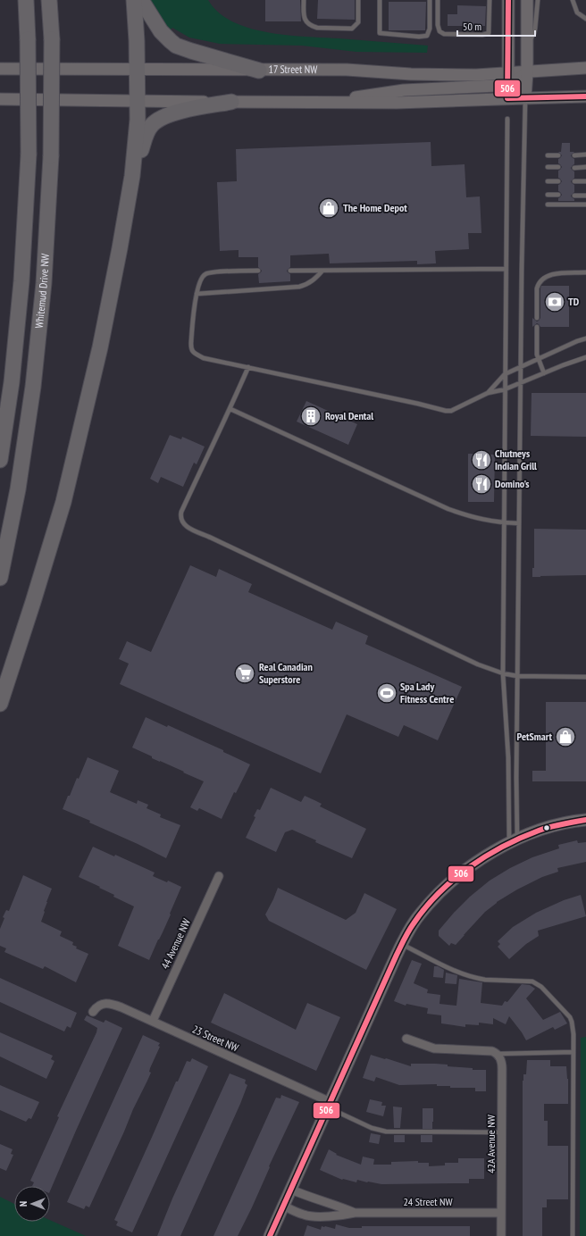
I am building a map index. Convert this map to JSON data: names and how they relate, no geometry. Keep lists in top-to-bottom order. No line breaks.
{"streets":{"highway":["Whitemud Drive NW"],"main road":["17 Street NW"],"street":["44 Avenue NW","23 Street NW","42A Avenue NW","24 Street NW"]},"crossings":[["44 Avenue NW","23 Street NW"],["42A Avenue NW","24 Street NW"]],"places":{"shop":["The Home Depot","PetSmart"],"bank":["TD"],"building":["Royal Dental"],"restaurant":["Chutneys Indian Grill","Domino's"],"supermarket":["Real Canadian Superstore"],"sports":["Spa Lady Fitness Centre"]},"lines":["transit line 506"],"scale_bar":"50 m","north":"left"}
